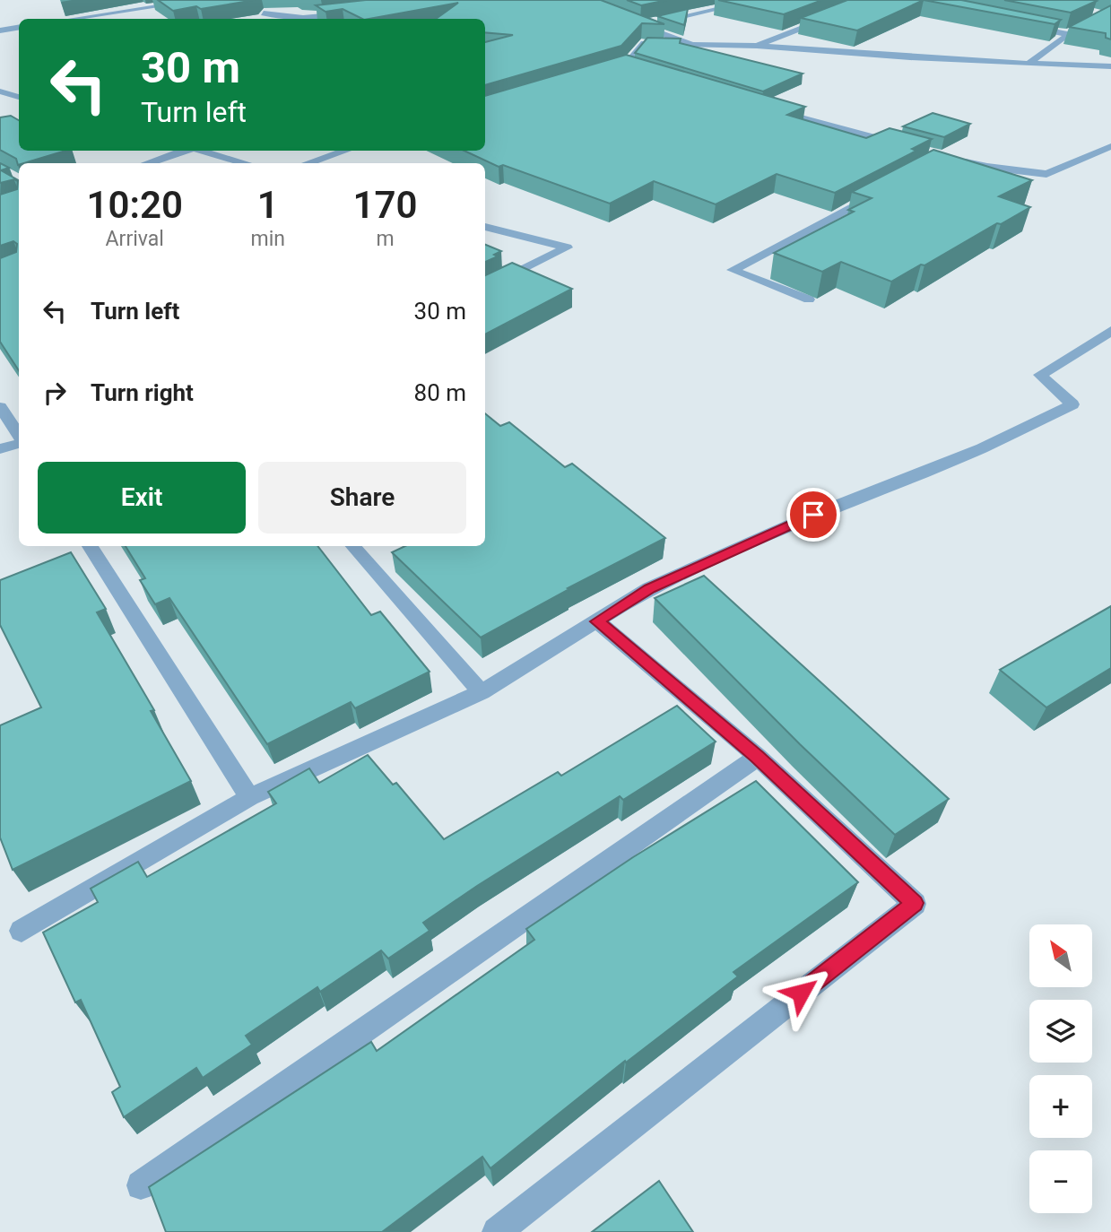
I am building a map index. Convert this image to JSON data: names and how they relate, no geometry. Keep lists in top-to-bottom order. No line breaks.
{"north":"top left","page":{"turn":["30 m","Turn left"],"eta":["10:20","Arrival","1","min","170","m"],"list":[{"name":"Turn left","value":"30 m"},{"name":"Turn right","value":"80 m"}],"buttons":["Exit","Share"],"map_buttons":["+","−"]}}
